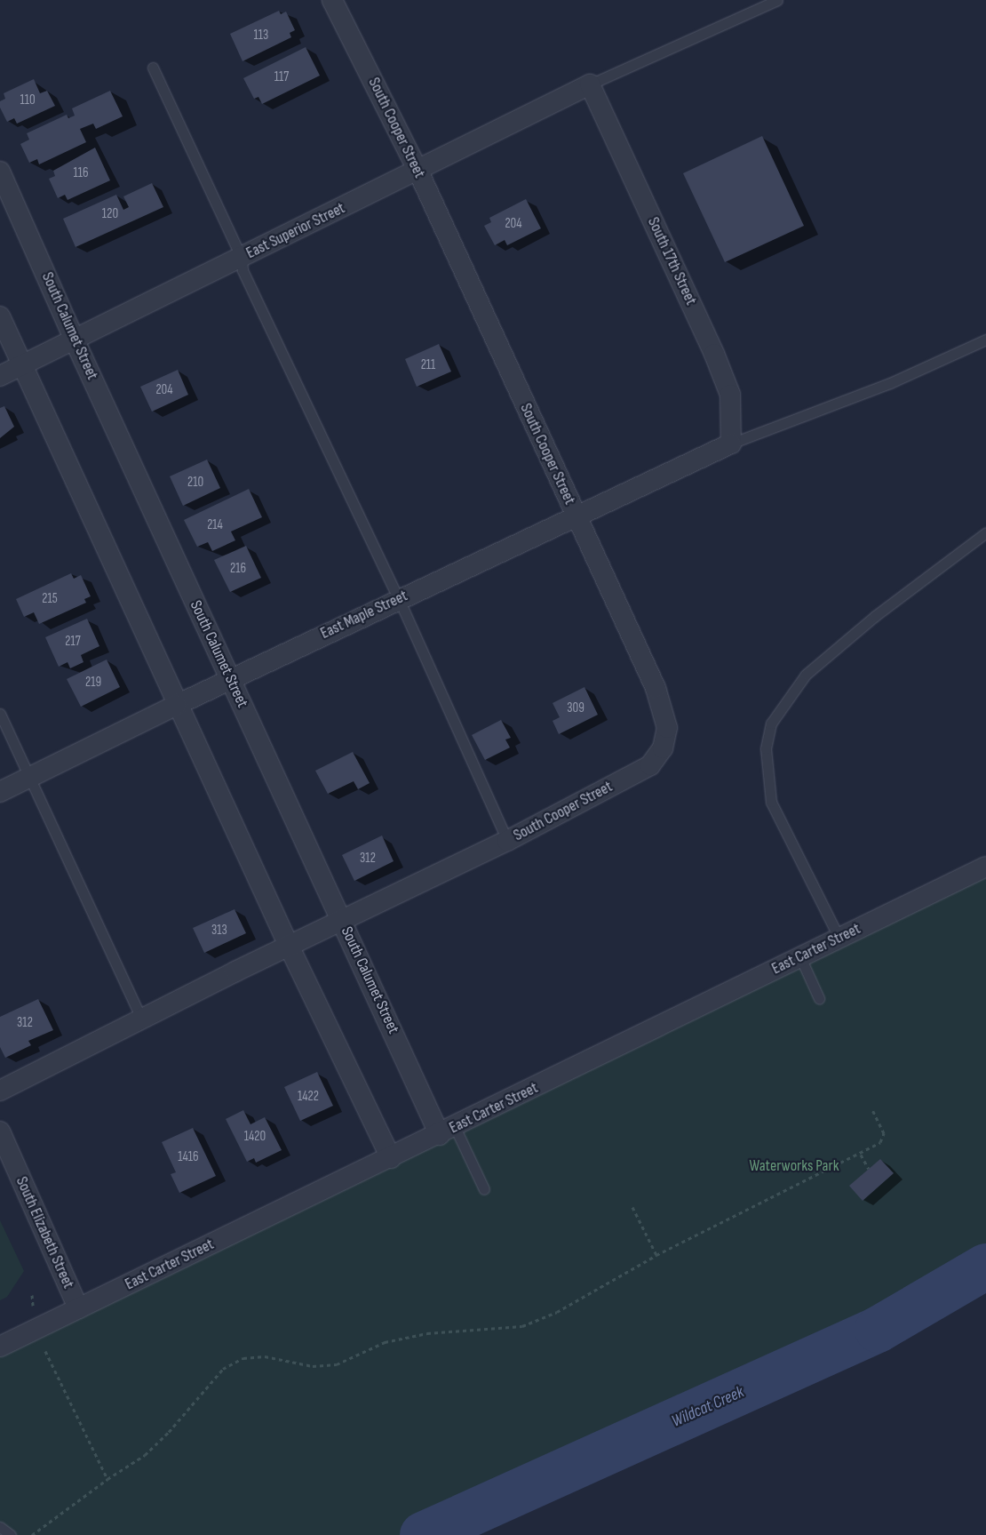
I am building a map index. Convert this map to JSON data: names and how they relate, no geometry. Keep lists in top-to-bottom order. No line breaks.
{"streets":{"street":["South Cooper Street","East Superior Street","South 17th Street","South Calumet Street","East Maple Street","East Carter Street","South Elizabeth Street"]},"crossings":[["South Cooper Street","East Superior Street"],["South Cooper Street","South Calumet Street"],["South Cooper Street","East Maple Street"],["East Superior Street","South 17th Street"],["East Superior Street","South Calumet Street"],["South 17th Street","East Maple Street"],["South Calumet Street","East Maple Street"],["South Calumet Street","East Carter Street"],["East Carter Street","South Elizabeth Street"]],"water":["Wildcat Creek"],"parks":["Waterworks Park"],"house_numbers":["113","117","110","116","120","204","211","204","210","214","216","215","217","219","309","312","313","312","1422","1420","1416"]}
